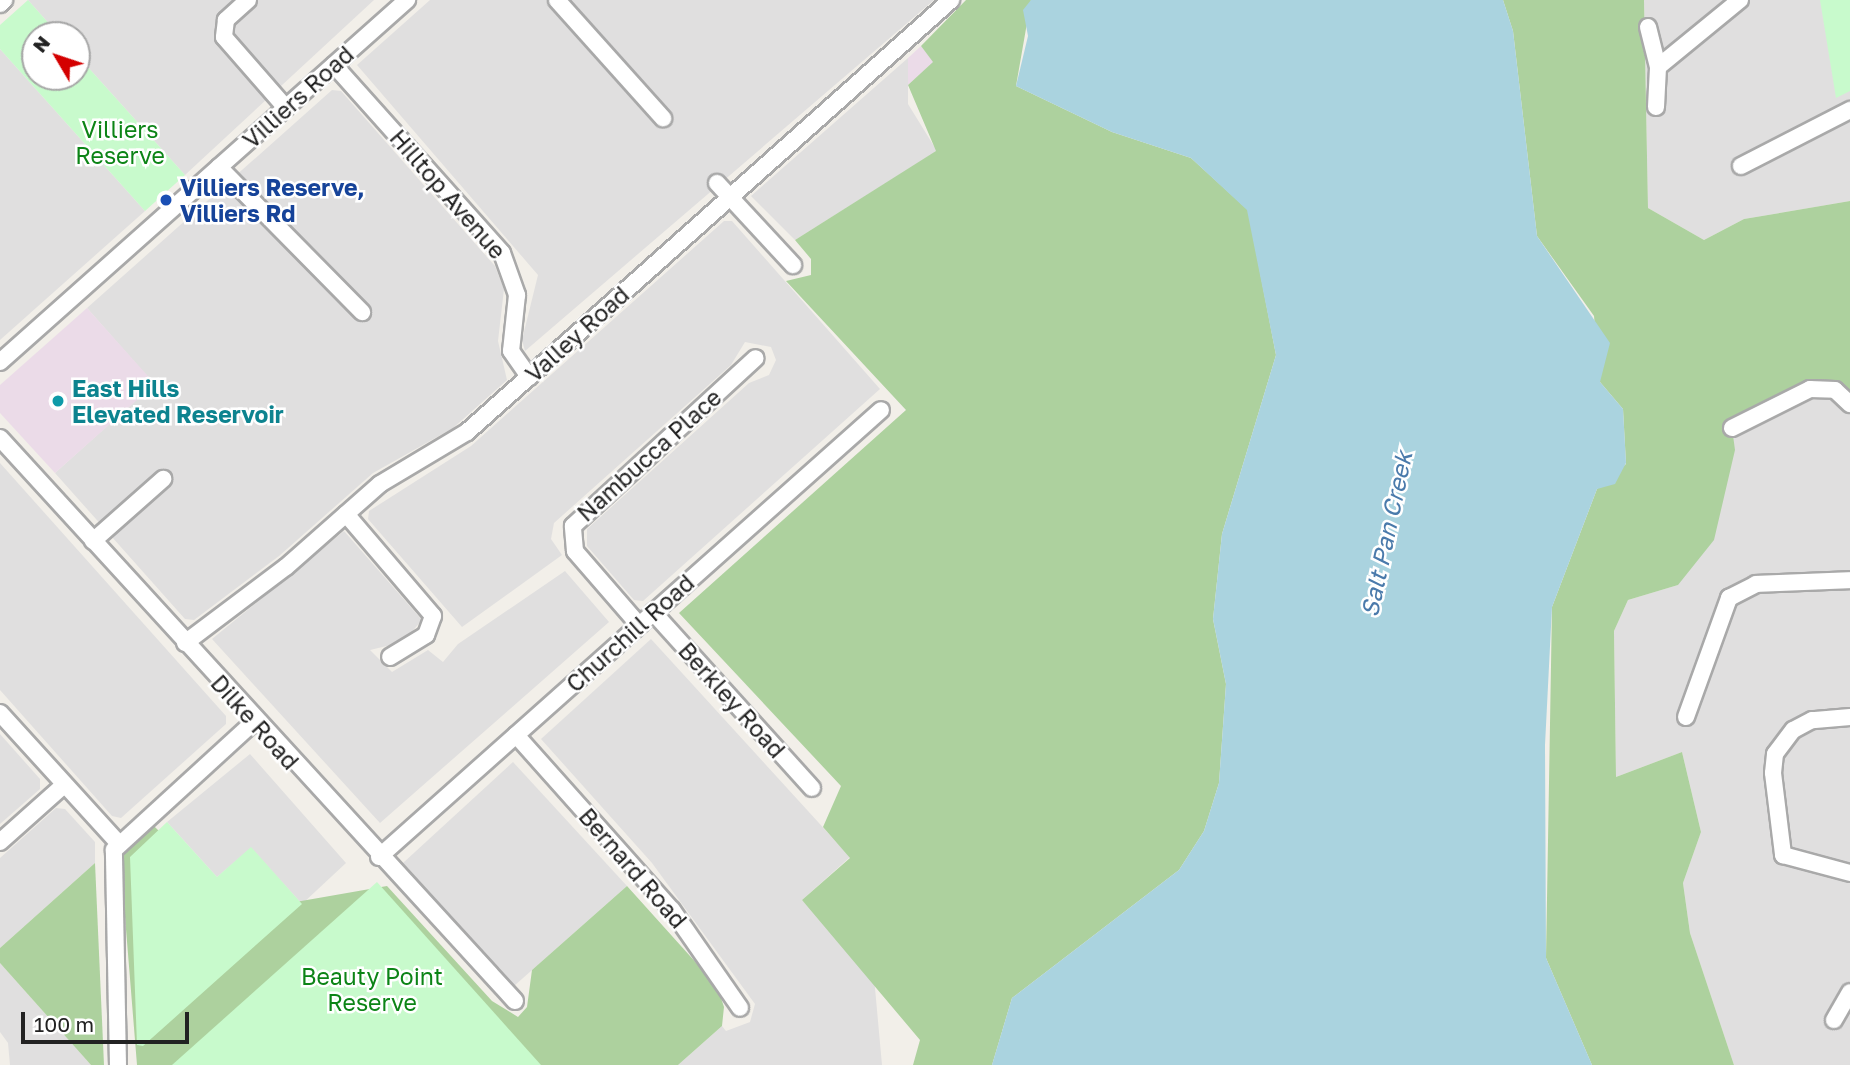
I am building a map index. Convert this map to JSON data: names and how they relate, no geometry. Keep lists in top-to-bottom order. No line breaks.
{"streets":{"street":["Villiers Road","Hilltop Avenue","Valley Road","Nambucca Place","Churchill Road","Berkley Road","Dilke Road","Bernard Road"]},"crossings":[["Villiers Road","Hilltop Avenue"],["Hilltop Avenue","Valley Road"],["Valley Road","Dilke Road"],["Nambucca Place","Churchill Road"],["Churchill Road","Berkley Road"],["Churchill Road","Dilke Road"],["Churchill Road","Bernard Road"]],"water":["Salt Pan Creek"],"parks":["Villiers Reserve","Beauty Point Reserve"],"places":["Villiers Reserve, Villiers Rd","East Hills Elevated Reservoir"],"scale_bar":"100 m","north":"top left"}
